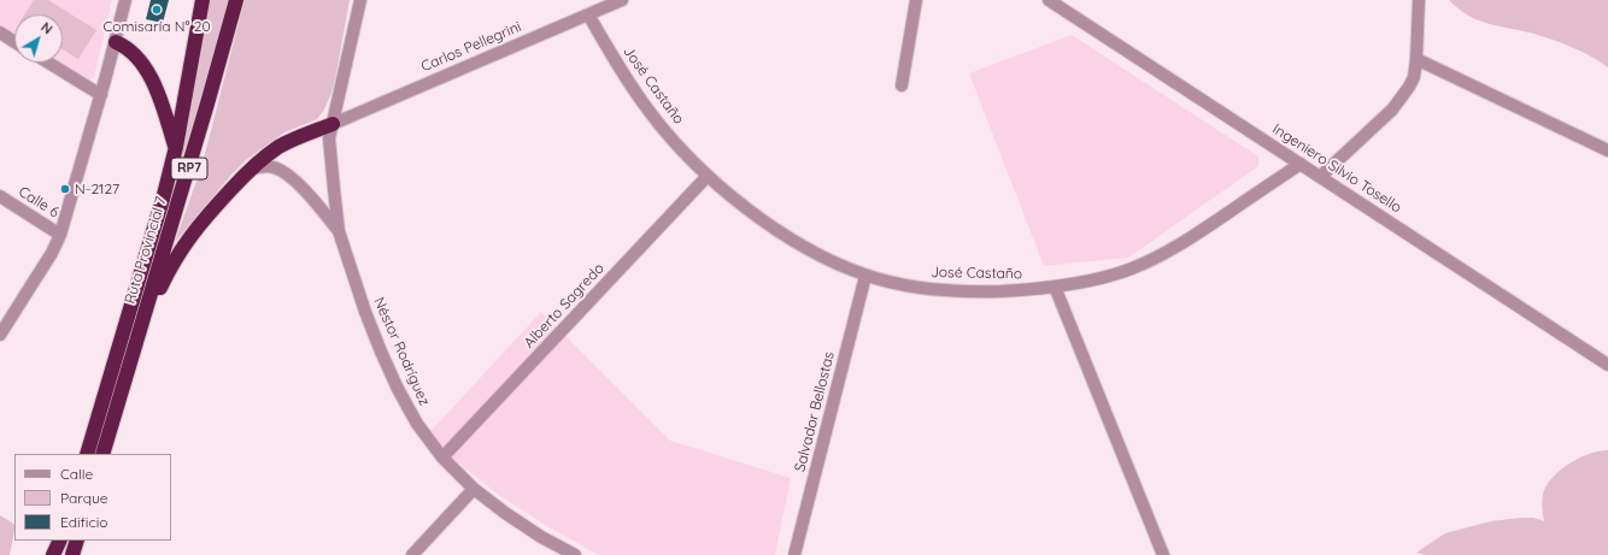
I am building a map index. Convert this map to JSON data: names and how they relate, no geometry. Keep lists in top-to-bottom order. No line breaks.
{"streets":{"highway":["RP7","Ruta Provincial 7"],"street":["Carlos Pellegrini","José Castaño","Ingeniero Silvio Tosello","Calle 6","Alberto Sagredo","Néstor Rodríguez","Salvador Bellostas"]},"crossings":[["Carlos Pellegrini","José Castaño"],["Carlos Pellegrini","Néstor Rodríguez"],["José Castaño","Ingeniero Silvio Tosello"],["José Castaño","Alberto Sagredo"],["José Castaño","Salvador Bellostas"],["Alberto Sagredo","Néstor Rodríguez"]],"places":["Comisaría N° 20","N-2127"],"legend":["Calle","Parque","Edificio"],"north":"top right"}
